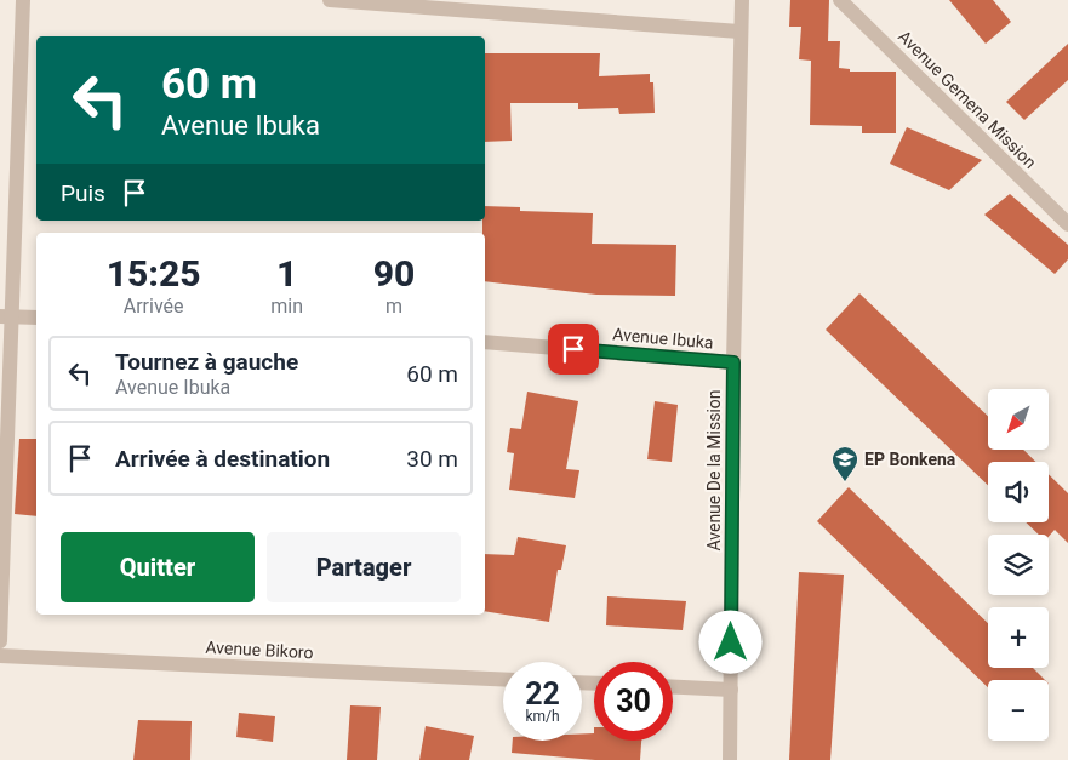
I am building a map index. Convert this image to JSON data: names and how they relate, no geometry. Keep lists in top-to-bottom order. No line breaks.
{"streets":{"street":["Avenue Gemena Mission","Avenue Ibuka","Avenue De la Mission","Avenue Bikoro"]},"crossings":[["Avenue Ibuka","Avenue De la Mission"]],"places":{"school or university":["EP Bonkena"]},"north":"bottom left","page":{"turn":["60 m","Avenue Ibuka"],"then":"Puis","eta":["15:25","Arrivée","1","min","90","m"],"list":[{"name":"Tournez à gauche","note":"Avenue Ibuka","value":"60 m"},{"name":"Arrivée à destination","value":"30 m"}],"map_buttons":["+","−"],"buttons":["Quitter","Partager"],"speed":"22 km/h","limit":"30"}}
